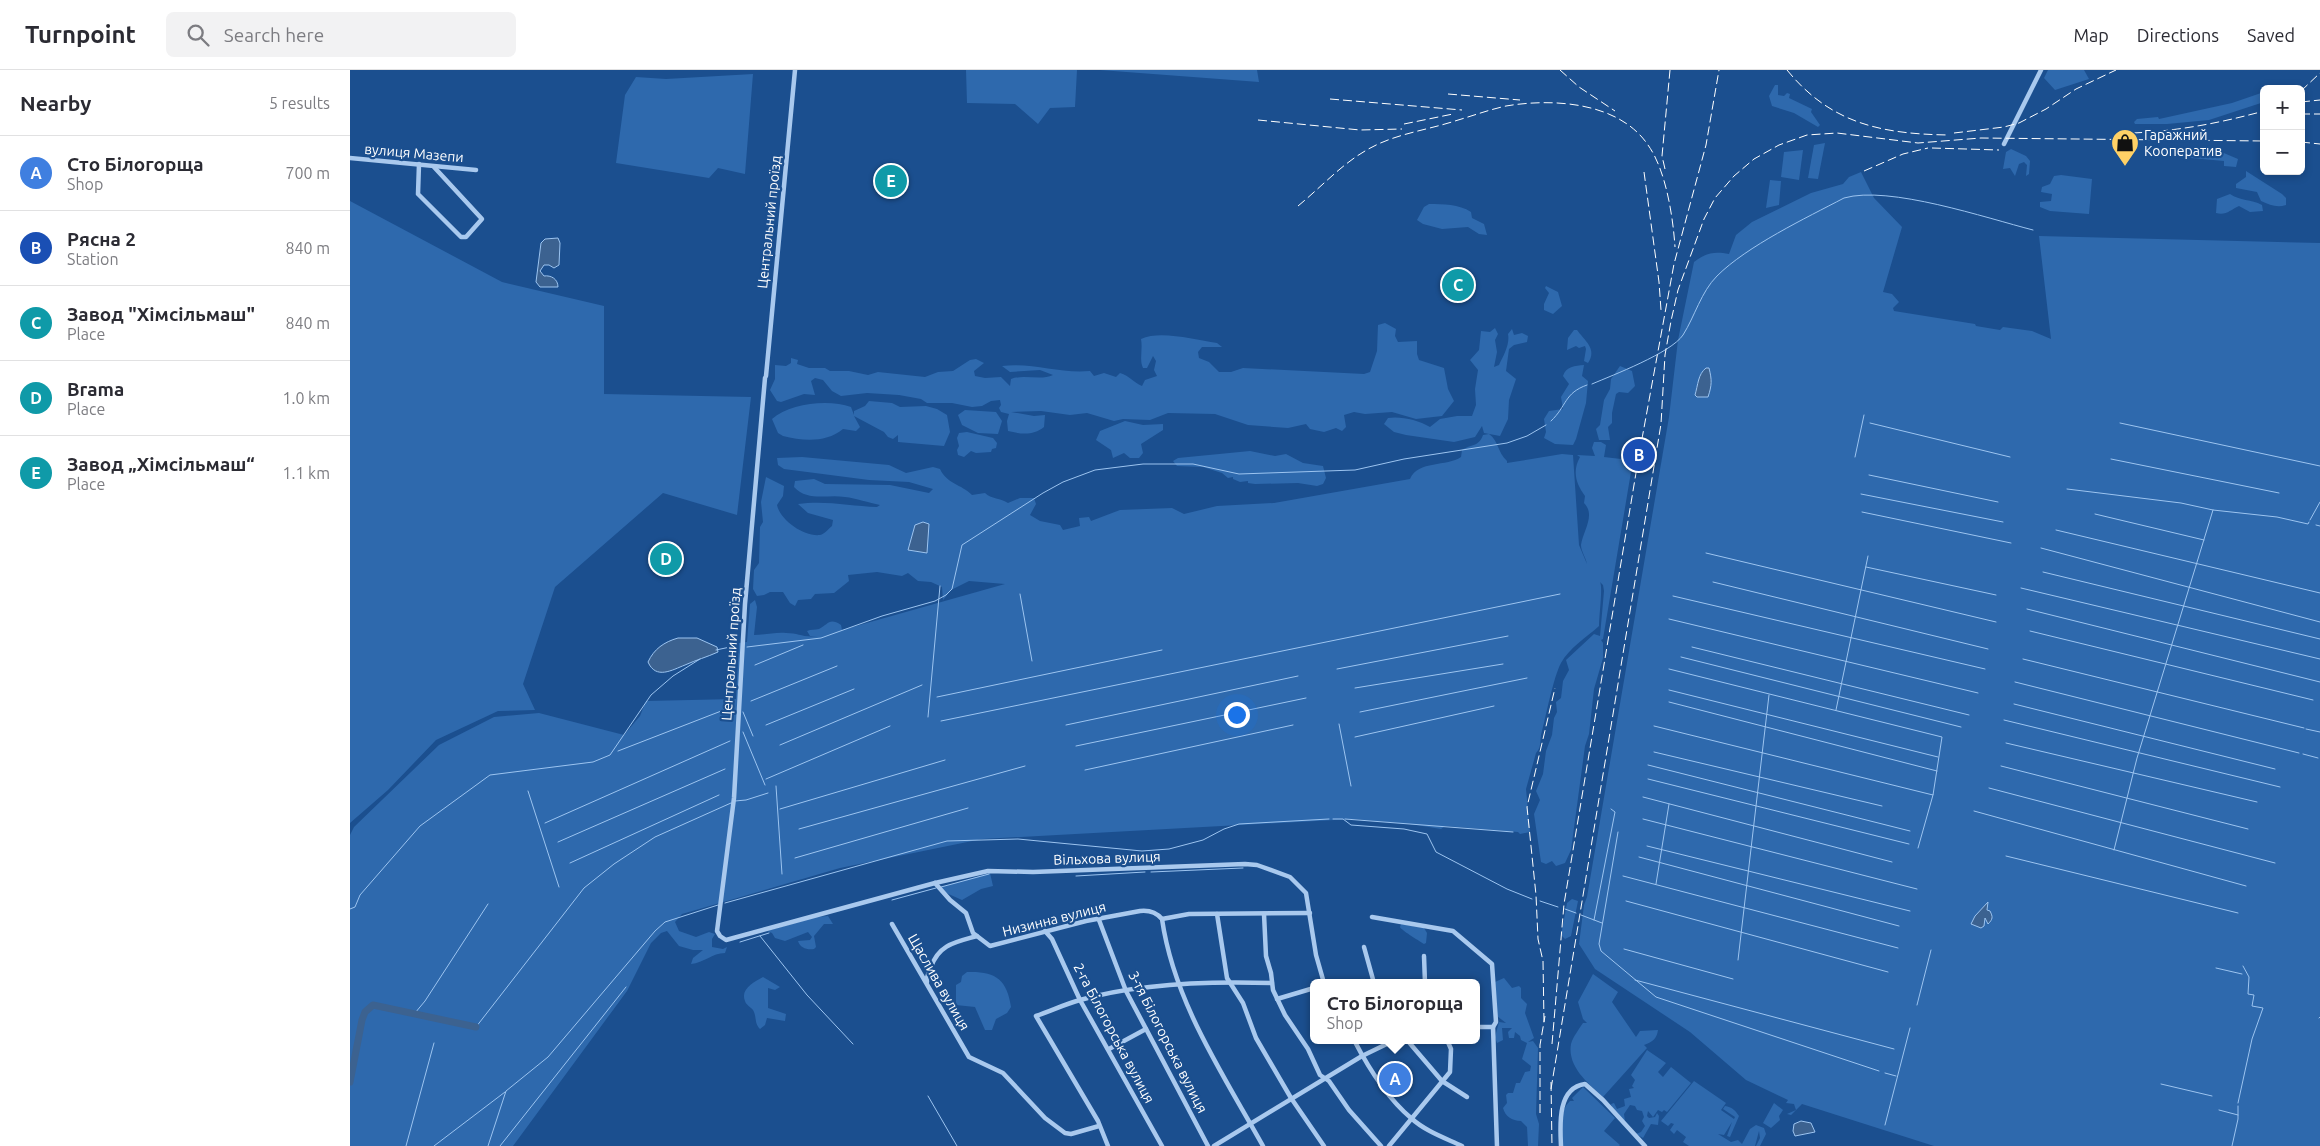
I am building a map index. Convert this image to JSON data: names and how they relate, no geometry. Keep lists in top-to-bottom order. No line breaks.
{"streets":{"street":["вулиця Мазепи","Центральний проїзд","Вільхова вулиця","Низинна вулиця","Щаслива вулиця","2-га Білогорська вулиця","3-тя Білогорська вулиця"]},"crossings":[["Центральний проїзд","Вільхова вулиця"],["Низинна вулиця","2-га Білогорська вулиця"],["Низинна вулиця","3-тя Білогорська вулиця"]],"places":{"shop":["Гаражний Кооператив"]},"page":{"header":"Turnpoint","search":"Search here","nav":["Map","Directions","Saved"],"heading":["Nearby","5 results"],"map_buttons":["+","−"],"list":[{"mark":"A","name":"Сто Білогорща","note":"Shop","value":"700 m"},{"mark":"B","name":"Рясна 2","note":"Station","value":"840 m"},{"mark":"C","name":"Завод \"Хімсільмаш\"","note":"Place","value":"840 m"},{"mark":"D","name":"Brama","note":"Place","value":"1.0 km"},{"mark":"E","name":"Завод „Хімсільмаш“","note":"Place","value":"1.1 km"}],"pins":["E","C","B","D","A"],"popup":["Сто Білогорща","Shop"]}}
